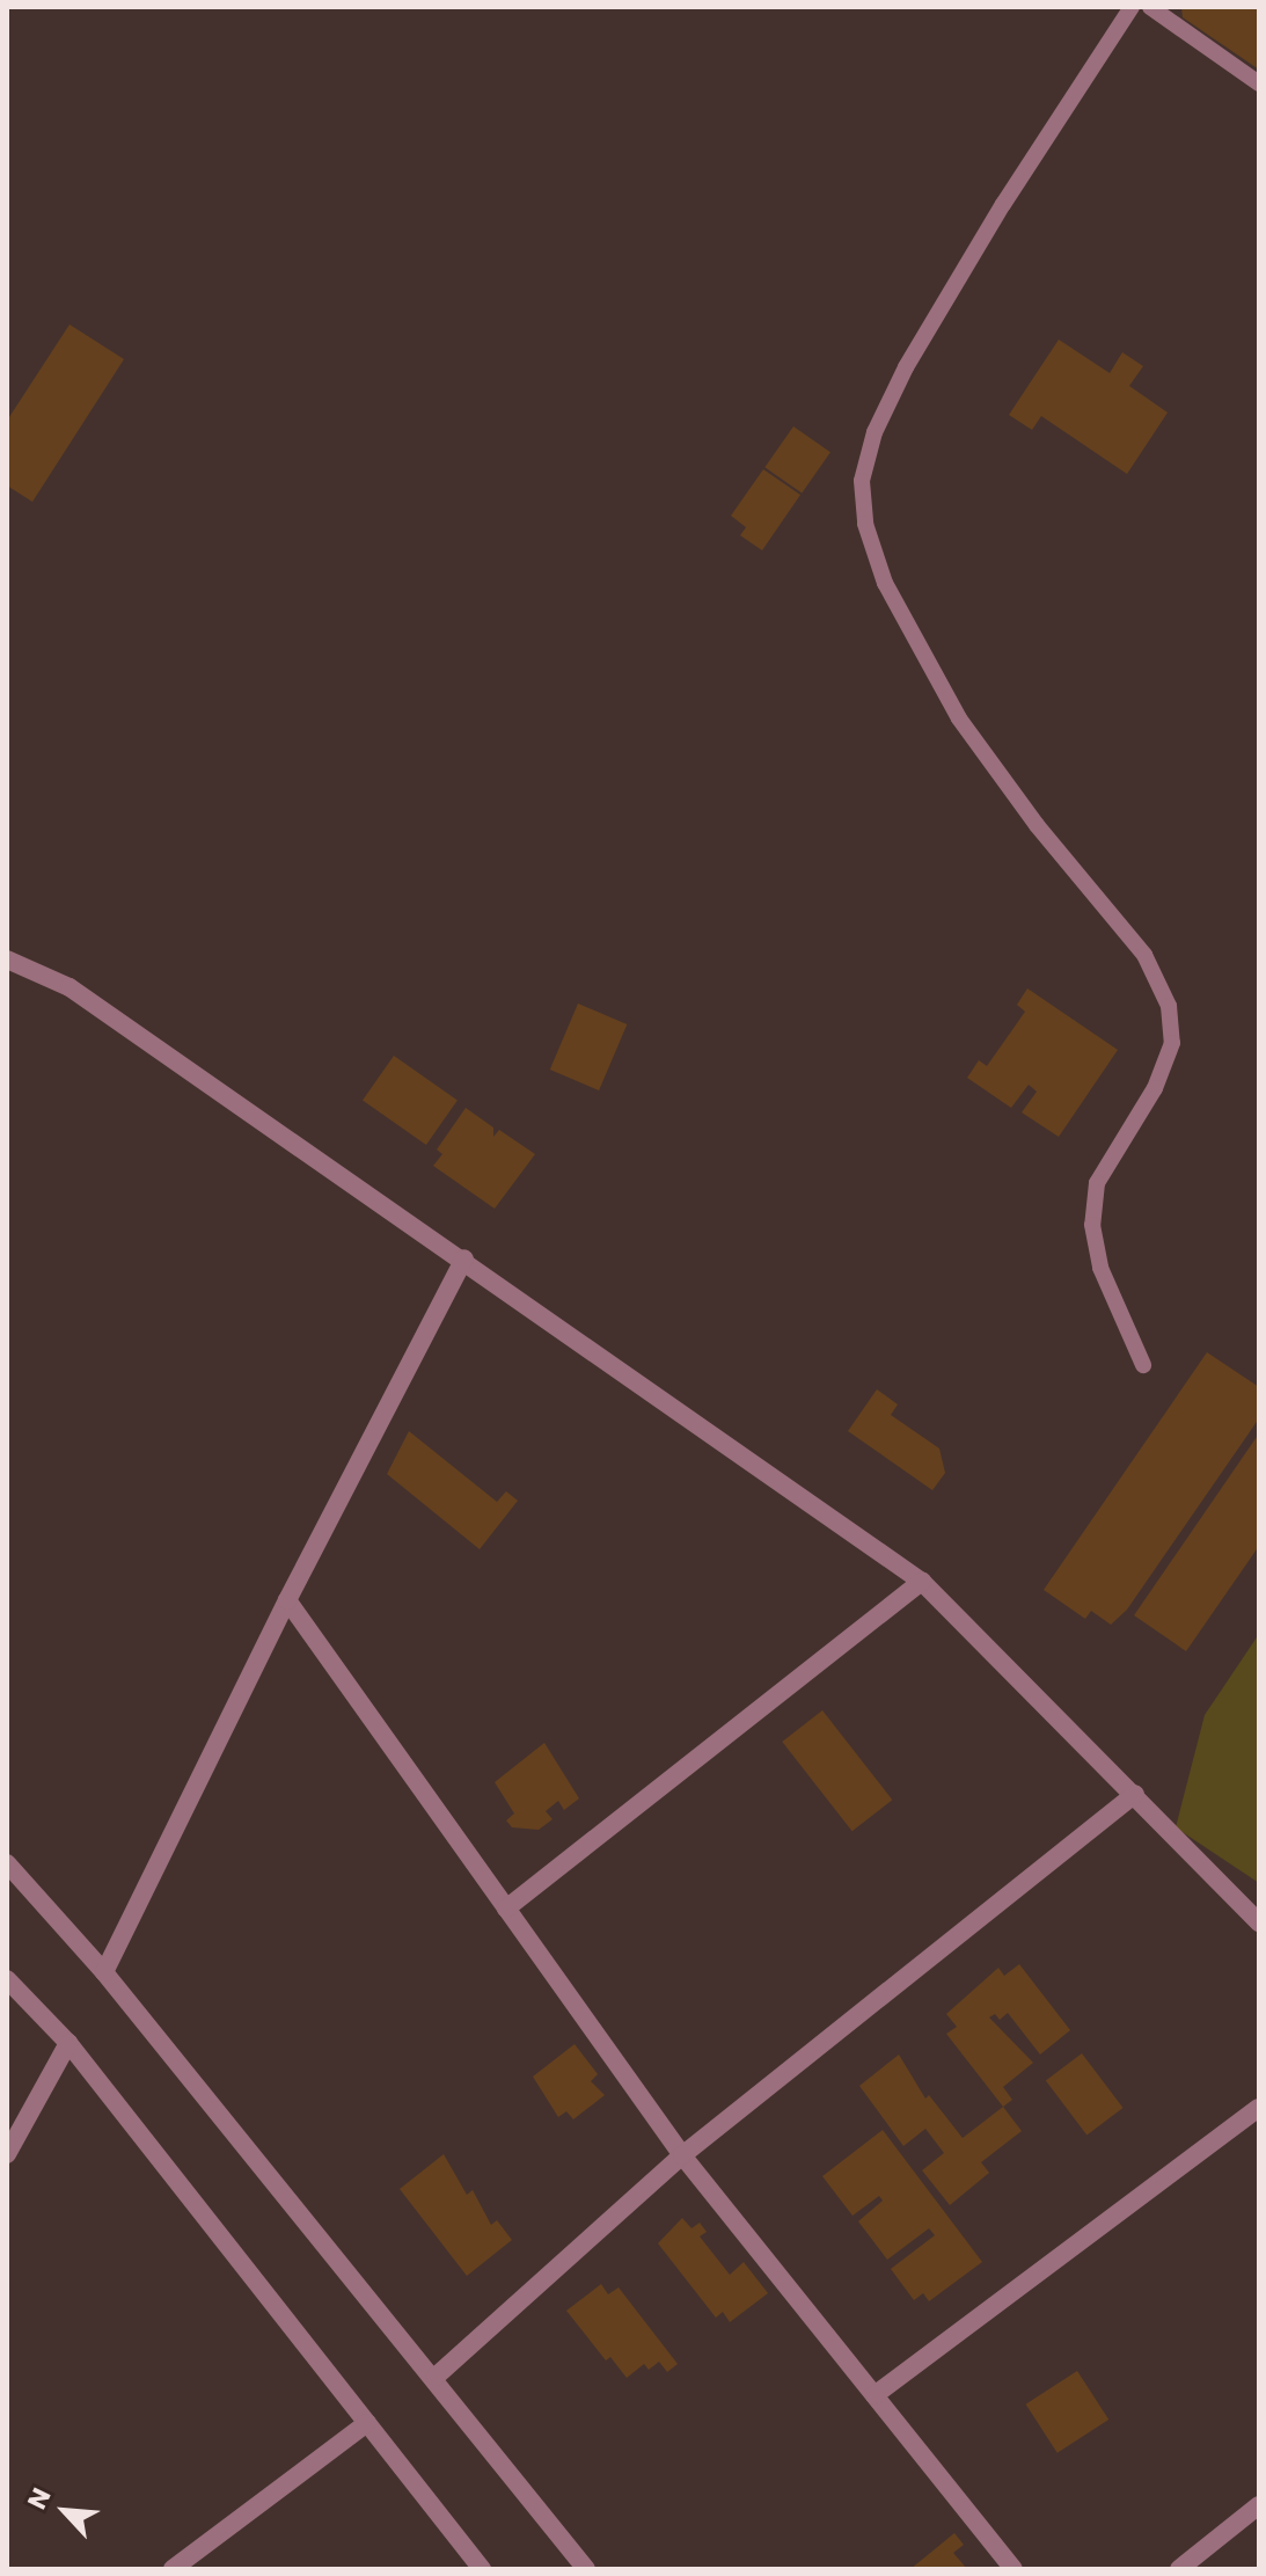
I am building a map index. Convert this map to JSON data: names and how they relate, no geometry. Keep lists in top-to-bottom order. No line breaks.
{"north":"top left"}
